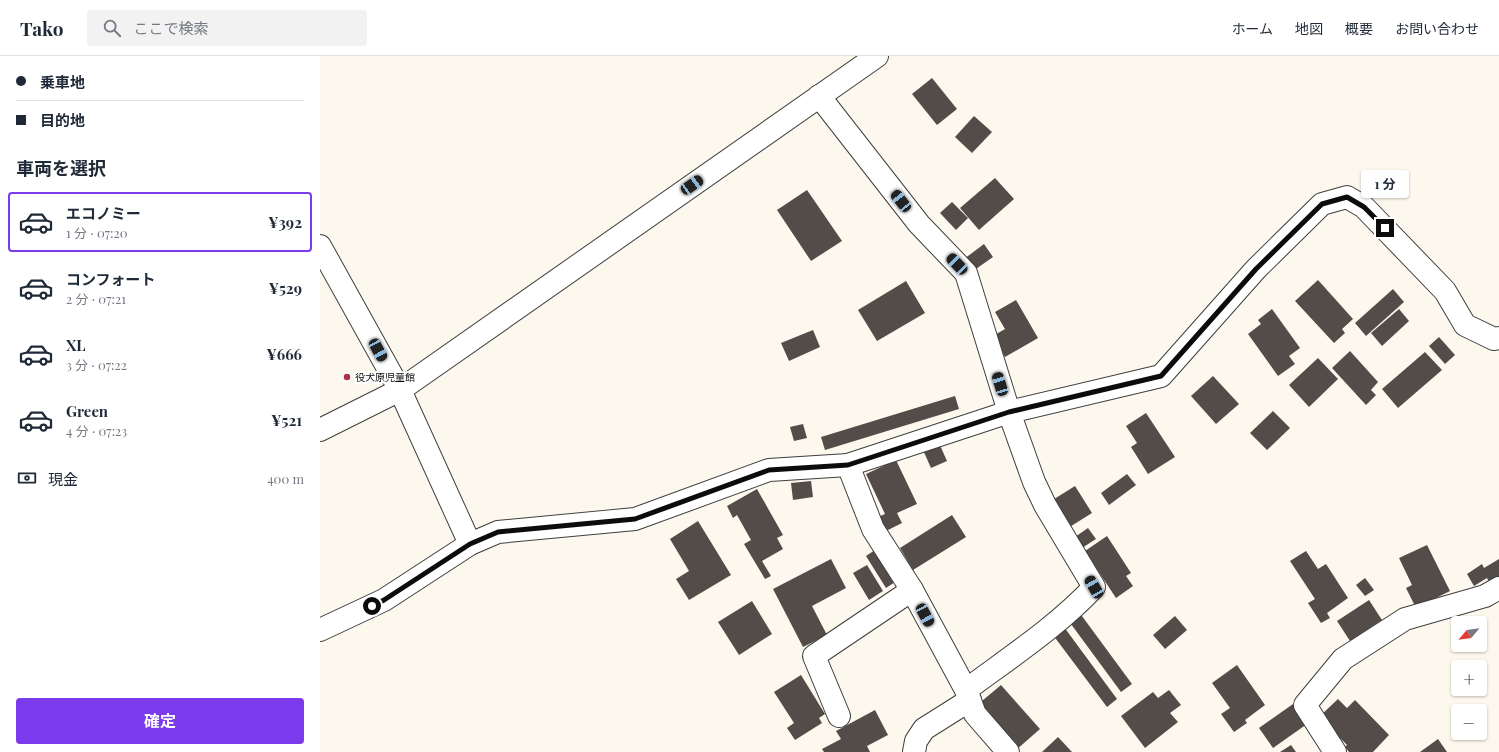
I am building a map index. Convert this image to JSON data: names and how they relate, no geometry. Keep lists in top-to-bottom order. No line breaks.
{"places":["役犬原児童館"],"north":"bottom left","page":{"header":"Tako","search":"ここで検索","nav":["ホーム","地図","概要","お問い合わせ"],"banner":["乗車地","目的地"],"heading":"車両を選択","bubble":"1 分","list":[{"name":"エコノミー","note":"1 分 · 07:20","value":"¥392"},{"name":"コンフォート","note":"2 分 · 07:21","value":"¥529"},{"name":"XL","note":"3 分 · 07:22","value":"¥666"},{"name":"Green","note":"4 分 · 07:23","value":"¥521"}],"pay":["現金","400 m"],"map_buttons":["+","−"],"buttons":"確定"}}
